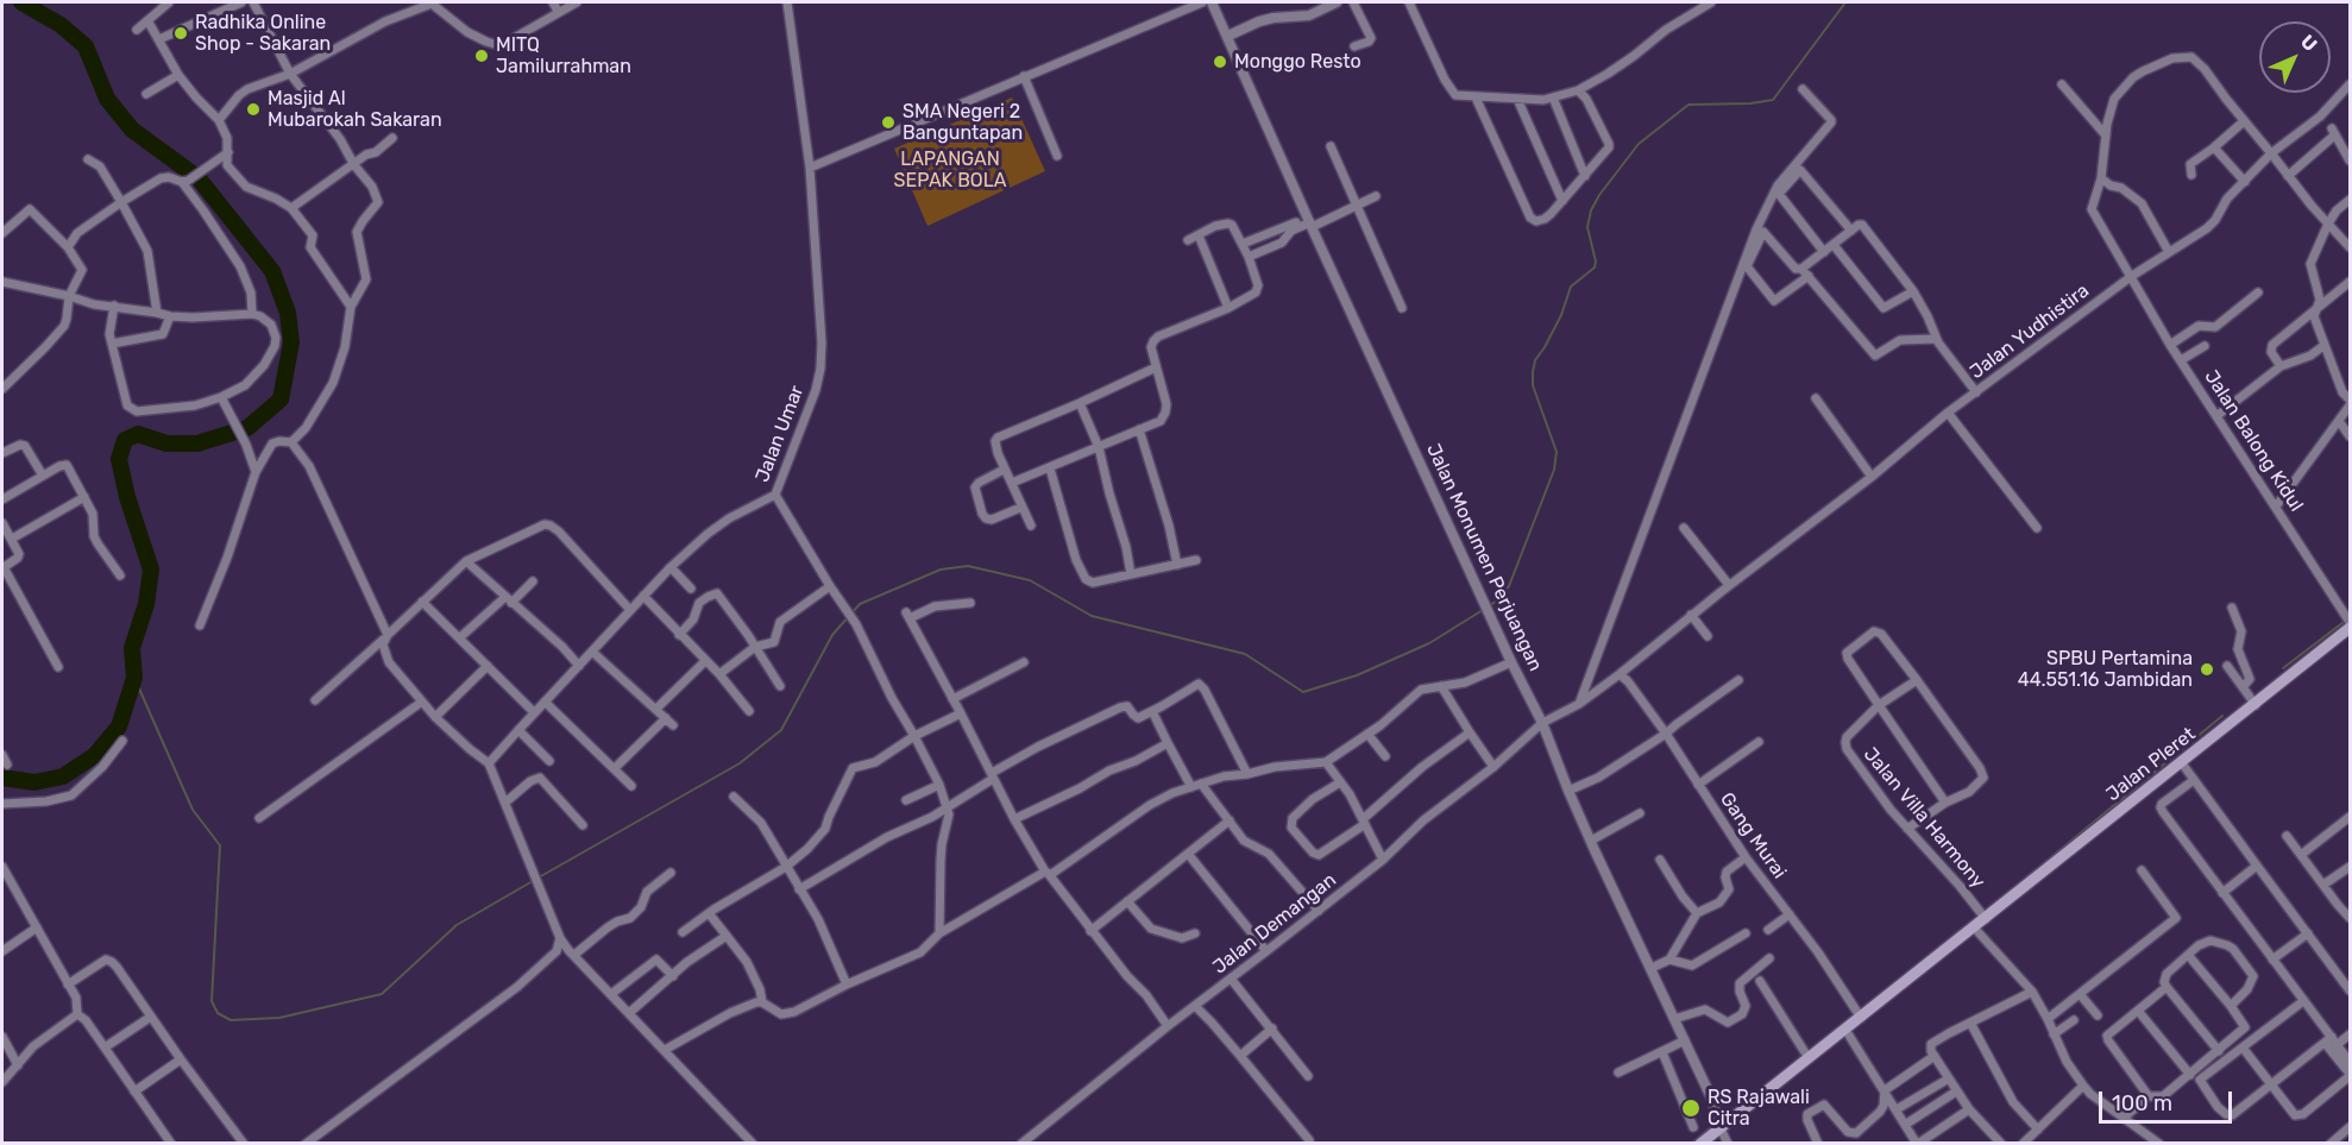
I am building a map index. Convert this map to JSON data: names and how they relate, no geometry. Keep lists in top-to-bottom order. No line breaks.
{"streets":{"main road":["Jalan Pleret"],"street":["Jalan Yudhistira","Jalan Umar","Jalan Balong Kidul","Jalan Monumen Perjuangan","Jalan Villa Harmony","Gang Murai","Jalan Demangan"]},"crossings":[["Jalan Yudhistira","Jalan Balong Kidul"],["Jalan Yudhistira","Jalan Demangan"],["Jalan Monumen Perjuangan","Jalan Pleret"],["Jalan Monumen Perjuangan","Jalan Demangan"],["Jalan Pleret","Jalan Villa Harmony"],["Jalan Pleret","Gang Murai"],["Gang Murai","Jalan Demangan"]],"parks":["LAPANGAN SEPAK BOLA"],"places":["Radhika Online Shop - Sakaran","MITQ Jamilurrahman","Monggo Resto","Masjid Al Mubarokah Sakaran","SMA Negeri 2 Banguntapan","SPBU Pertamina 44.551.16 Jambidan","RS Rajawali Citra"],"scale_bar":"100 m","north":"top right"}
